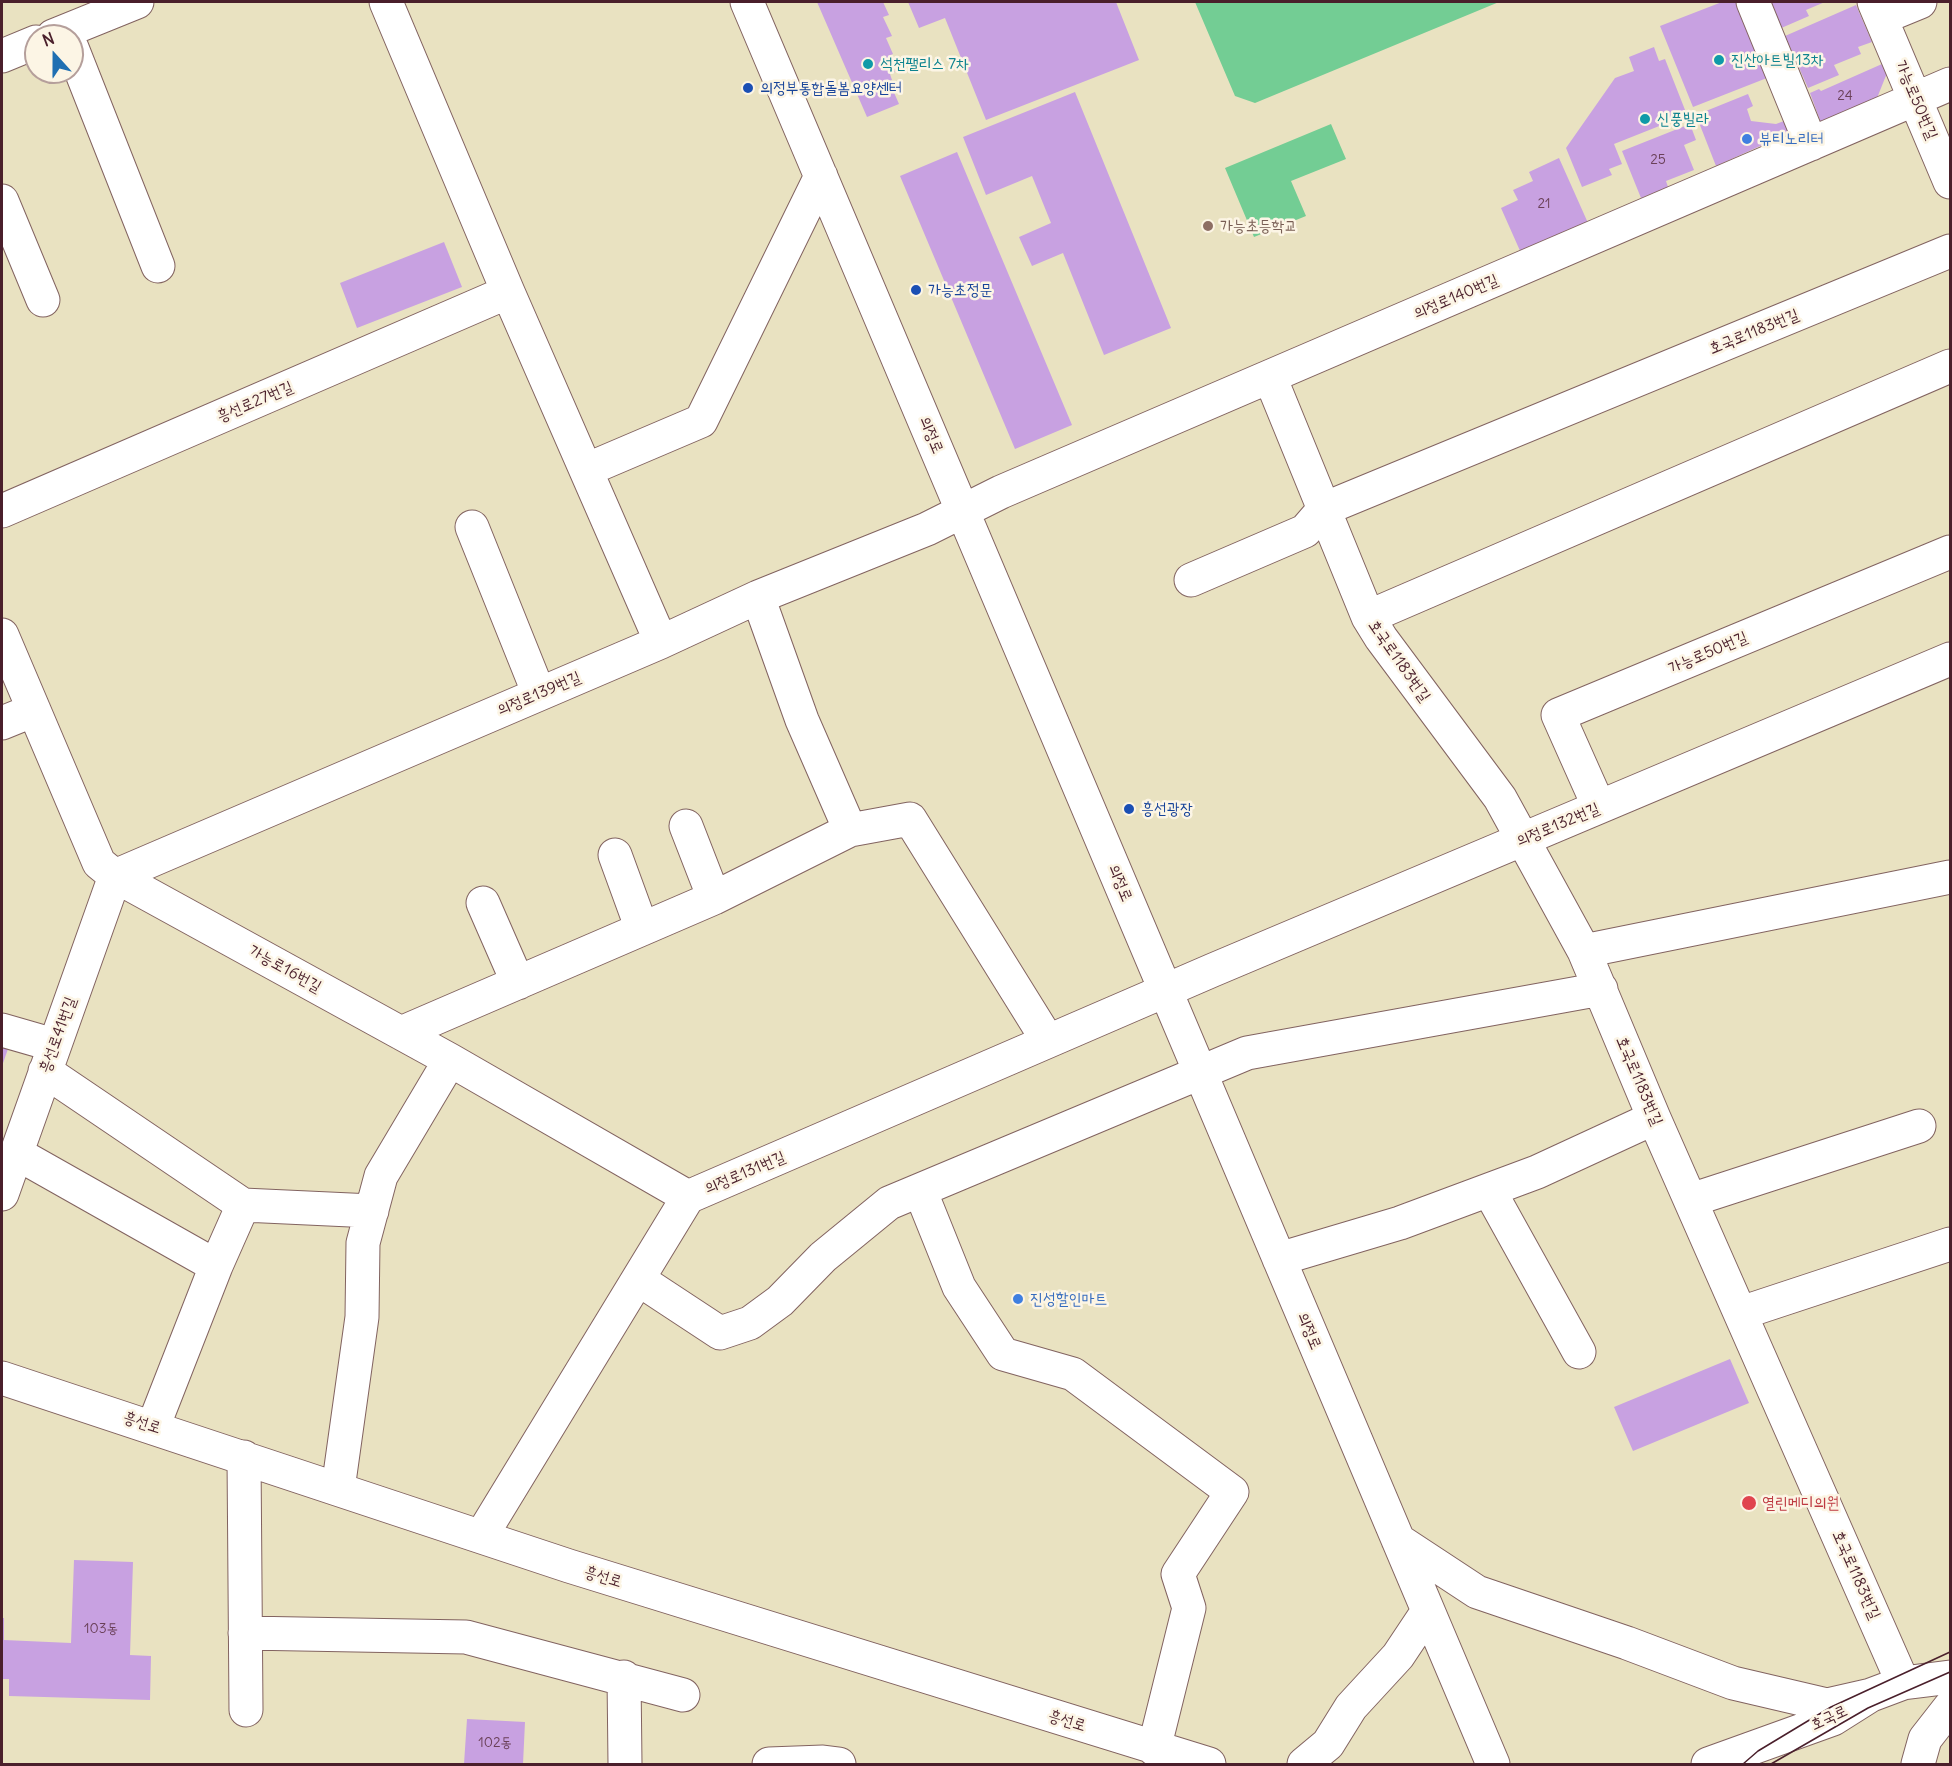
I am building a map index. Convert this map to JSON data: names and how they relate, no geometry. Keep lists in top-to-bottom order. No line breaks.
{"streets":{"street":["가능로50번길","의정로140번길","호국로1183번길","흥선로27번길","의정로","의정로139번길","의정로132번길","가능로16번길","흥선로41번길","의정로131번길","흥선로","호국로"]},"crossings":[["가능로50번길","의정로140번길"],["가능로50번길","의정로132번길"],["의정로140번길","호국로1183번길"],["의정로140번길","의정로"],["의정로140번길","의정로139번길"],["호국로1183번길","의정로132번길"],["호국로1183번길","호국로"],["의정로","의정로139번길"],["의정로","의정로132번길"],["의정로","의정로131번길"],["의정로139번길","가능로16번길"],["의정로139번길","흥선로41번길"],["의정로132번길","의정로131번길"],["가능로16번길","흥선로41번길"],["가능로16번길","의정로131번길"],["의정로131번길","흥선로"]],"places":["진산아트빌13차","석천팰리스 7차","의정부통합돌봄요양센터","신풍빌라","뷰티노리터","가능초등학교","가능초정문","흥선광장","진성할인마트","열린메디의원"],"house_numbers":["24","25","21","103동","102동"],"north":"top"}
